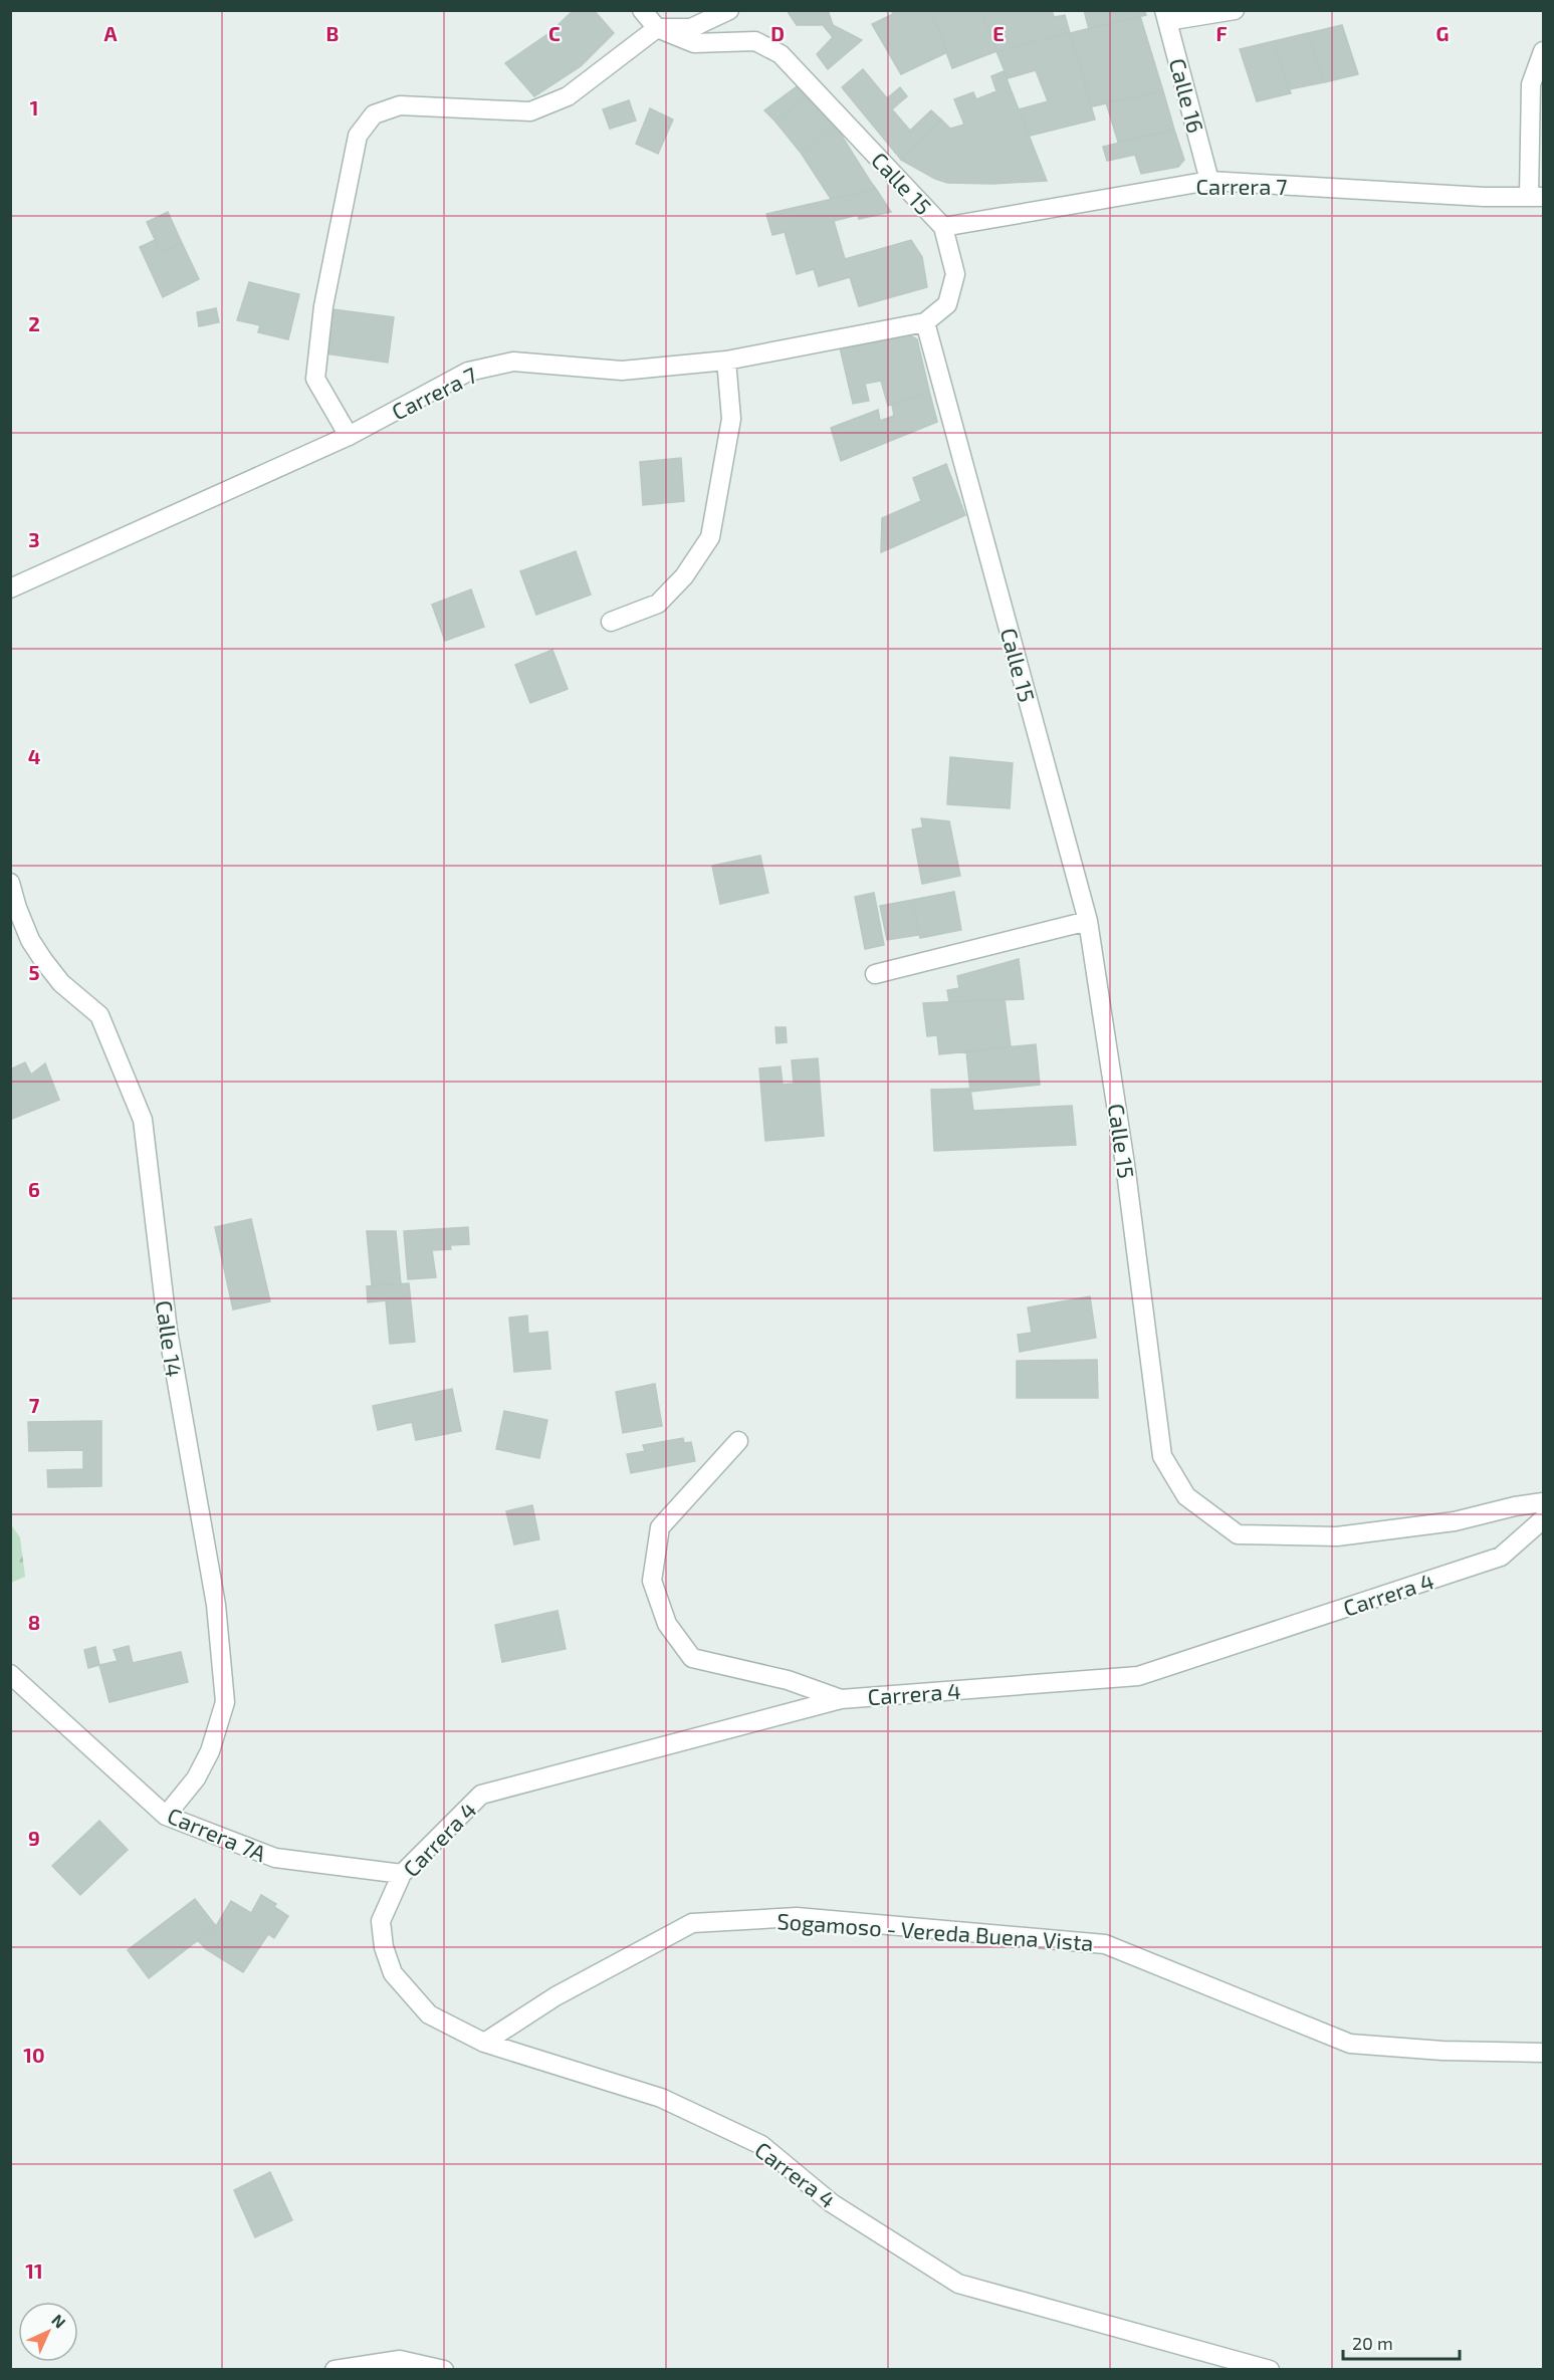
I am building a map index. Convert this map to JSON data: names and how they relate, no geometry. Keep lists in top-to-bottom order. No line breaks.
{"streets":{"street":["Calle 16","Calle 15","Carrera 7","Calle 14","Carrera 4","Carrera 7A","Sogamoso - Vereda Buena Vista"]},"crossings":[["Calle 16","Carrera 7"],["Calle 15","Carrera 7"],["Calle 14","Carrera 7A"],["Carrera 4","Carrera 7A"],["Carrera 4","Sogamoso - Vereda Buena Vista"]],"scale_bar":"20 m","north":"top right","grid":{"columns":["A","B","C","D","E","F","G"],"rows":["1","2","3","4","5","6","7","8","9","10","11"]}}
